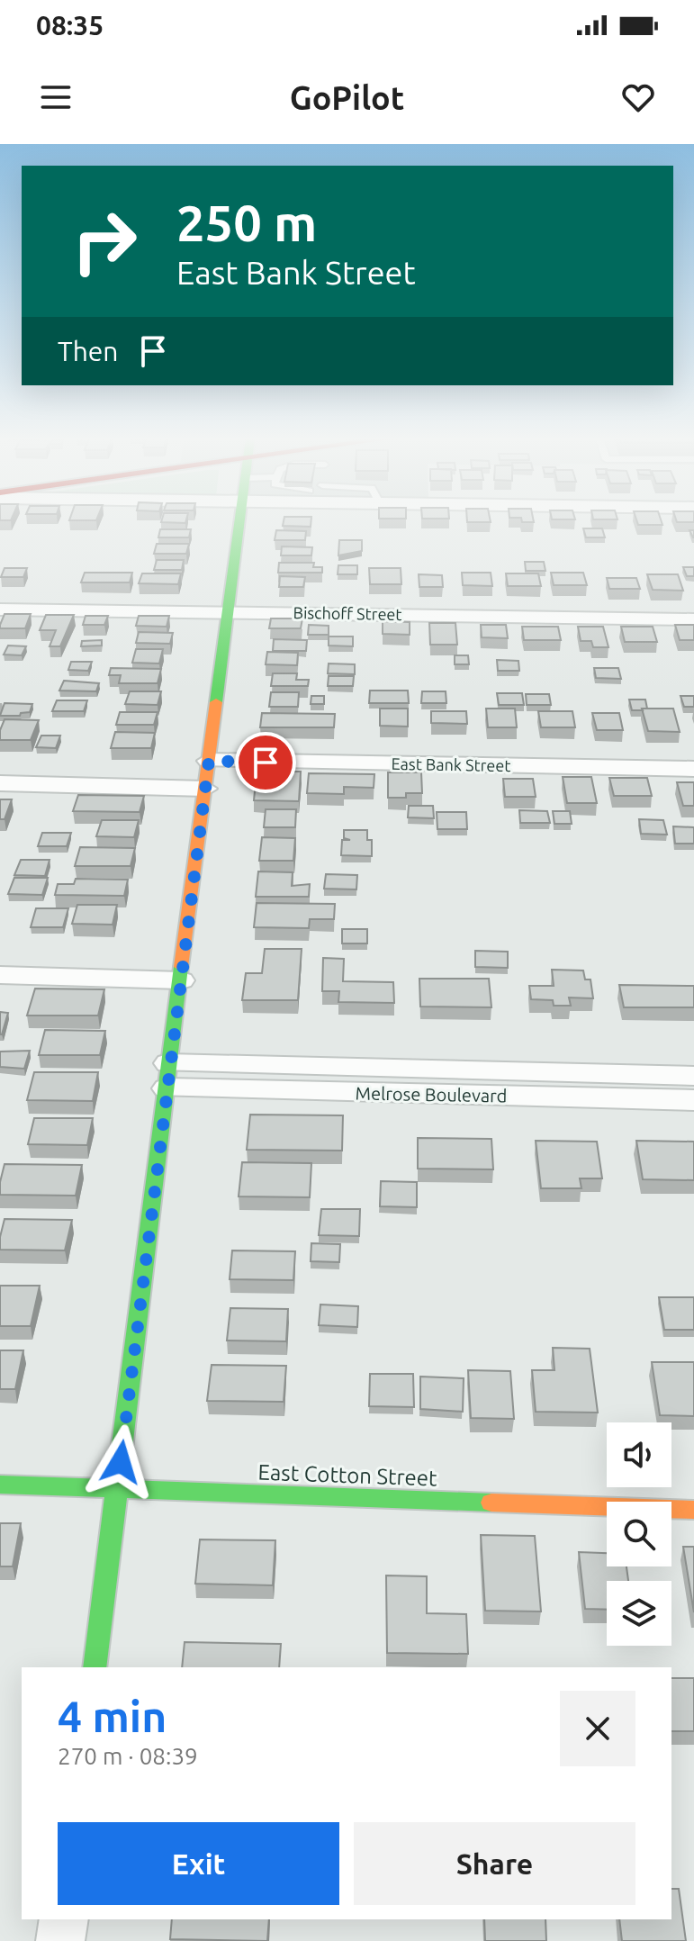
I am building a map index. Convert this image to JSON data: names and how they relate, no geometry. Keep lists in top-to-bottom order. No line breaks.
{"streets":{"street":["Bischoff Street","East Bank Street","Melrose Boulevard","East Cotton Street"]},"page":{"status":"08:35","header":"GoPilot","turn":["250 m","East Bank Street"],"then":"Then","heading":["4 min","270 m · 08:39"],"buttons":["Exit","Share"]}}
